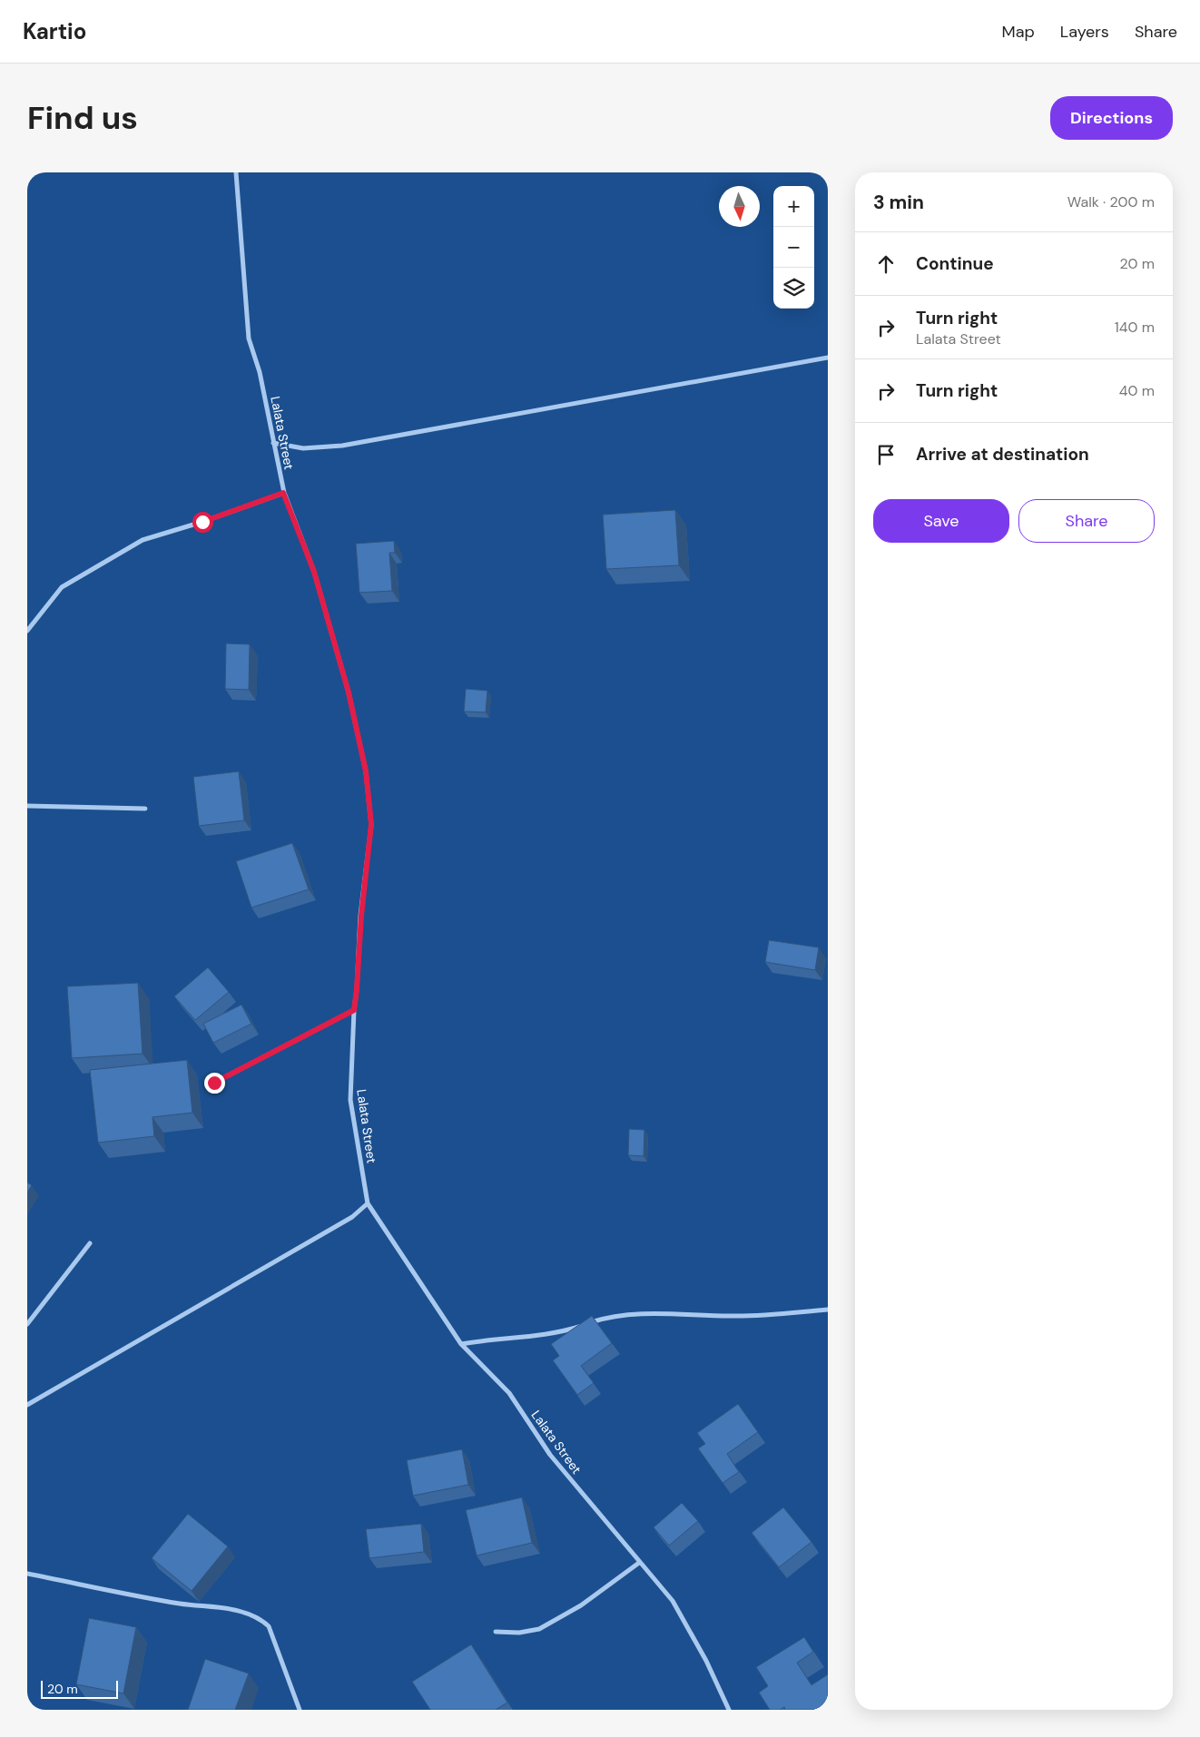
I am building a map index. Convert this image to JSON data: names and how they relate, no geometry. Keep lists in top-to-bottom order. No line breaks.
{"streets":{"street":["Lalata Street"]},"scale_bar":"20 m","north":"bottom","page":{"header":"Kartio","nav":["Map","Layers","Share"],"buttons":["Directions",["Save","Share"]],"title":"Find us","heading":["3 min","Walk · 200 m"],"map_buttons":["+","−"],"list":[["Continue","20 m"],["Turn right","Lalata Street","140 m"],["Turn right","40 m"],"Arrive at destination"],"scale":"20 m"}}
